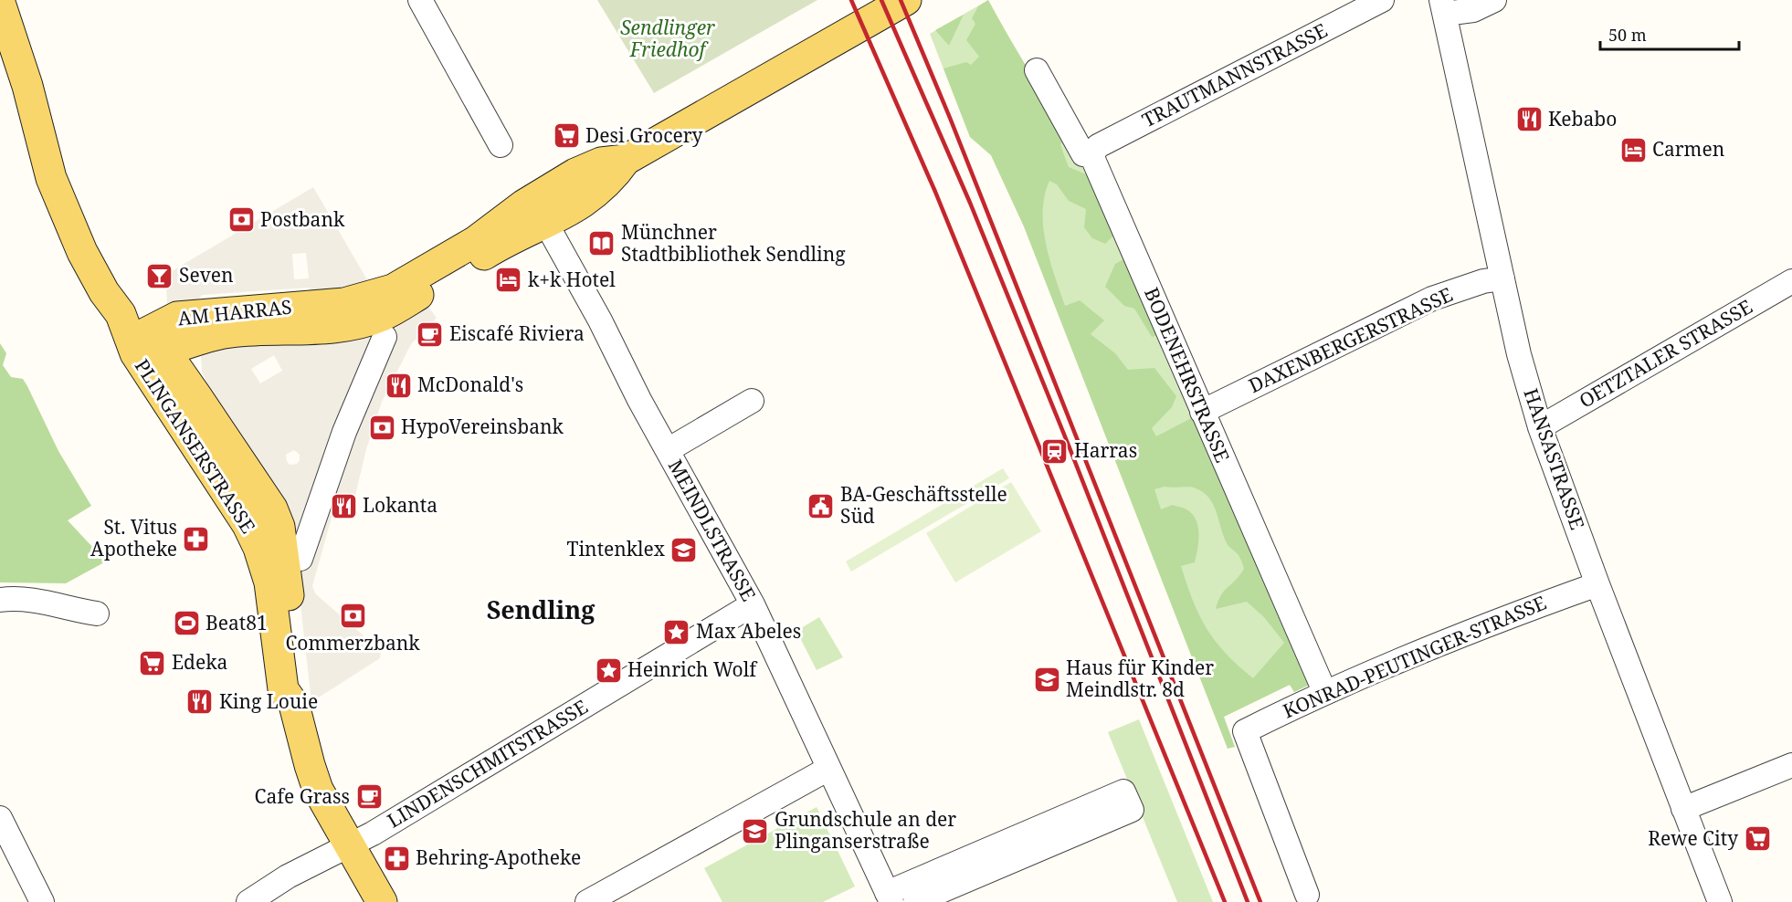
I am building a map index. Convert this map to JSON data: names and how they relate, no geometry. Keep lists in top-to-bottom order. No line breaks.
{"streets":{"main road":["AM HARRAS","PLINGANSERSTRASSE"],"street":["TRAUTMANNSTRASSE","DAXENBERGERSTRASSE","OETZTALER STRASSE","BODENEHRSTRASSE","HANSASTRASSE","MEINDLSTRASSE","KONRAD-PEUTINGER-STRASSE","LINDENSCHMITSTRASSE"]},"crossings":[["TRAUTMANNSTRASSE","BODENEHRSTRASSE"],["AM HARRAS","PLINGANSERSTRASSE"],["DAXENBERGERSTRASSE","BODENEHRSTRASSE"],["DAXENBERGERSTRASSE","HANSASTRASSE"],["OETZTALER STRASSE","HANSASTRASSE"],["BODENEHRSTRASSE","KONRAD-PEUTINGER-STRASSE"],["PLINGANSERSTRASSE","LINDENSCHMITSTRASSE"],["HANSASTRASSE","KONRAD-PEUTINGER-STRASSE"],["MEINDLSTRASSE","LINDENSCHMITSTRASSE"]],"districts":["Sendling"],"parks":["Sendlinger Friedhof"],"places":{"restaurant":["Kebabo","McDonald's","Lokanta","King Louie"],"supermarket":["Desi Grocery","Edeka","Rewe City"],"hotel":["Carmen","k+k Hotel"],"bank":["Postbank","HypoVereinsbank","Commerzbank"],"library":["Münchner Stadtbibliothek Sendling"],"bar":["Seven"],"cafe":["Eiscafé Riviera","Cafe Grass"],"station":["Harras"],"public building":["BA-Geschäftsstelle Süd"],"pharmacy":["St. Vitus Apotheke","Behring-Apotheke"],"school or university":["Tintenklex","Haus für Kinder Meindlstr. 8d","Grundschule an der Plinganserstraße"],"sports":["Beat81"],"place":["Max Abeles","Heinrich Wolf"]},"scale_bar":"50 m"}
